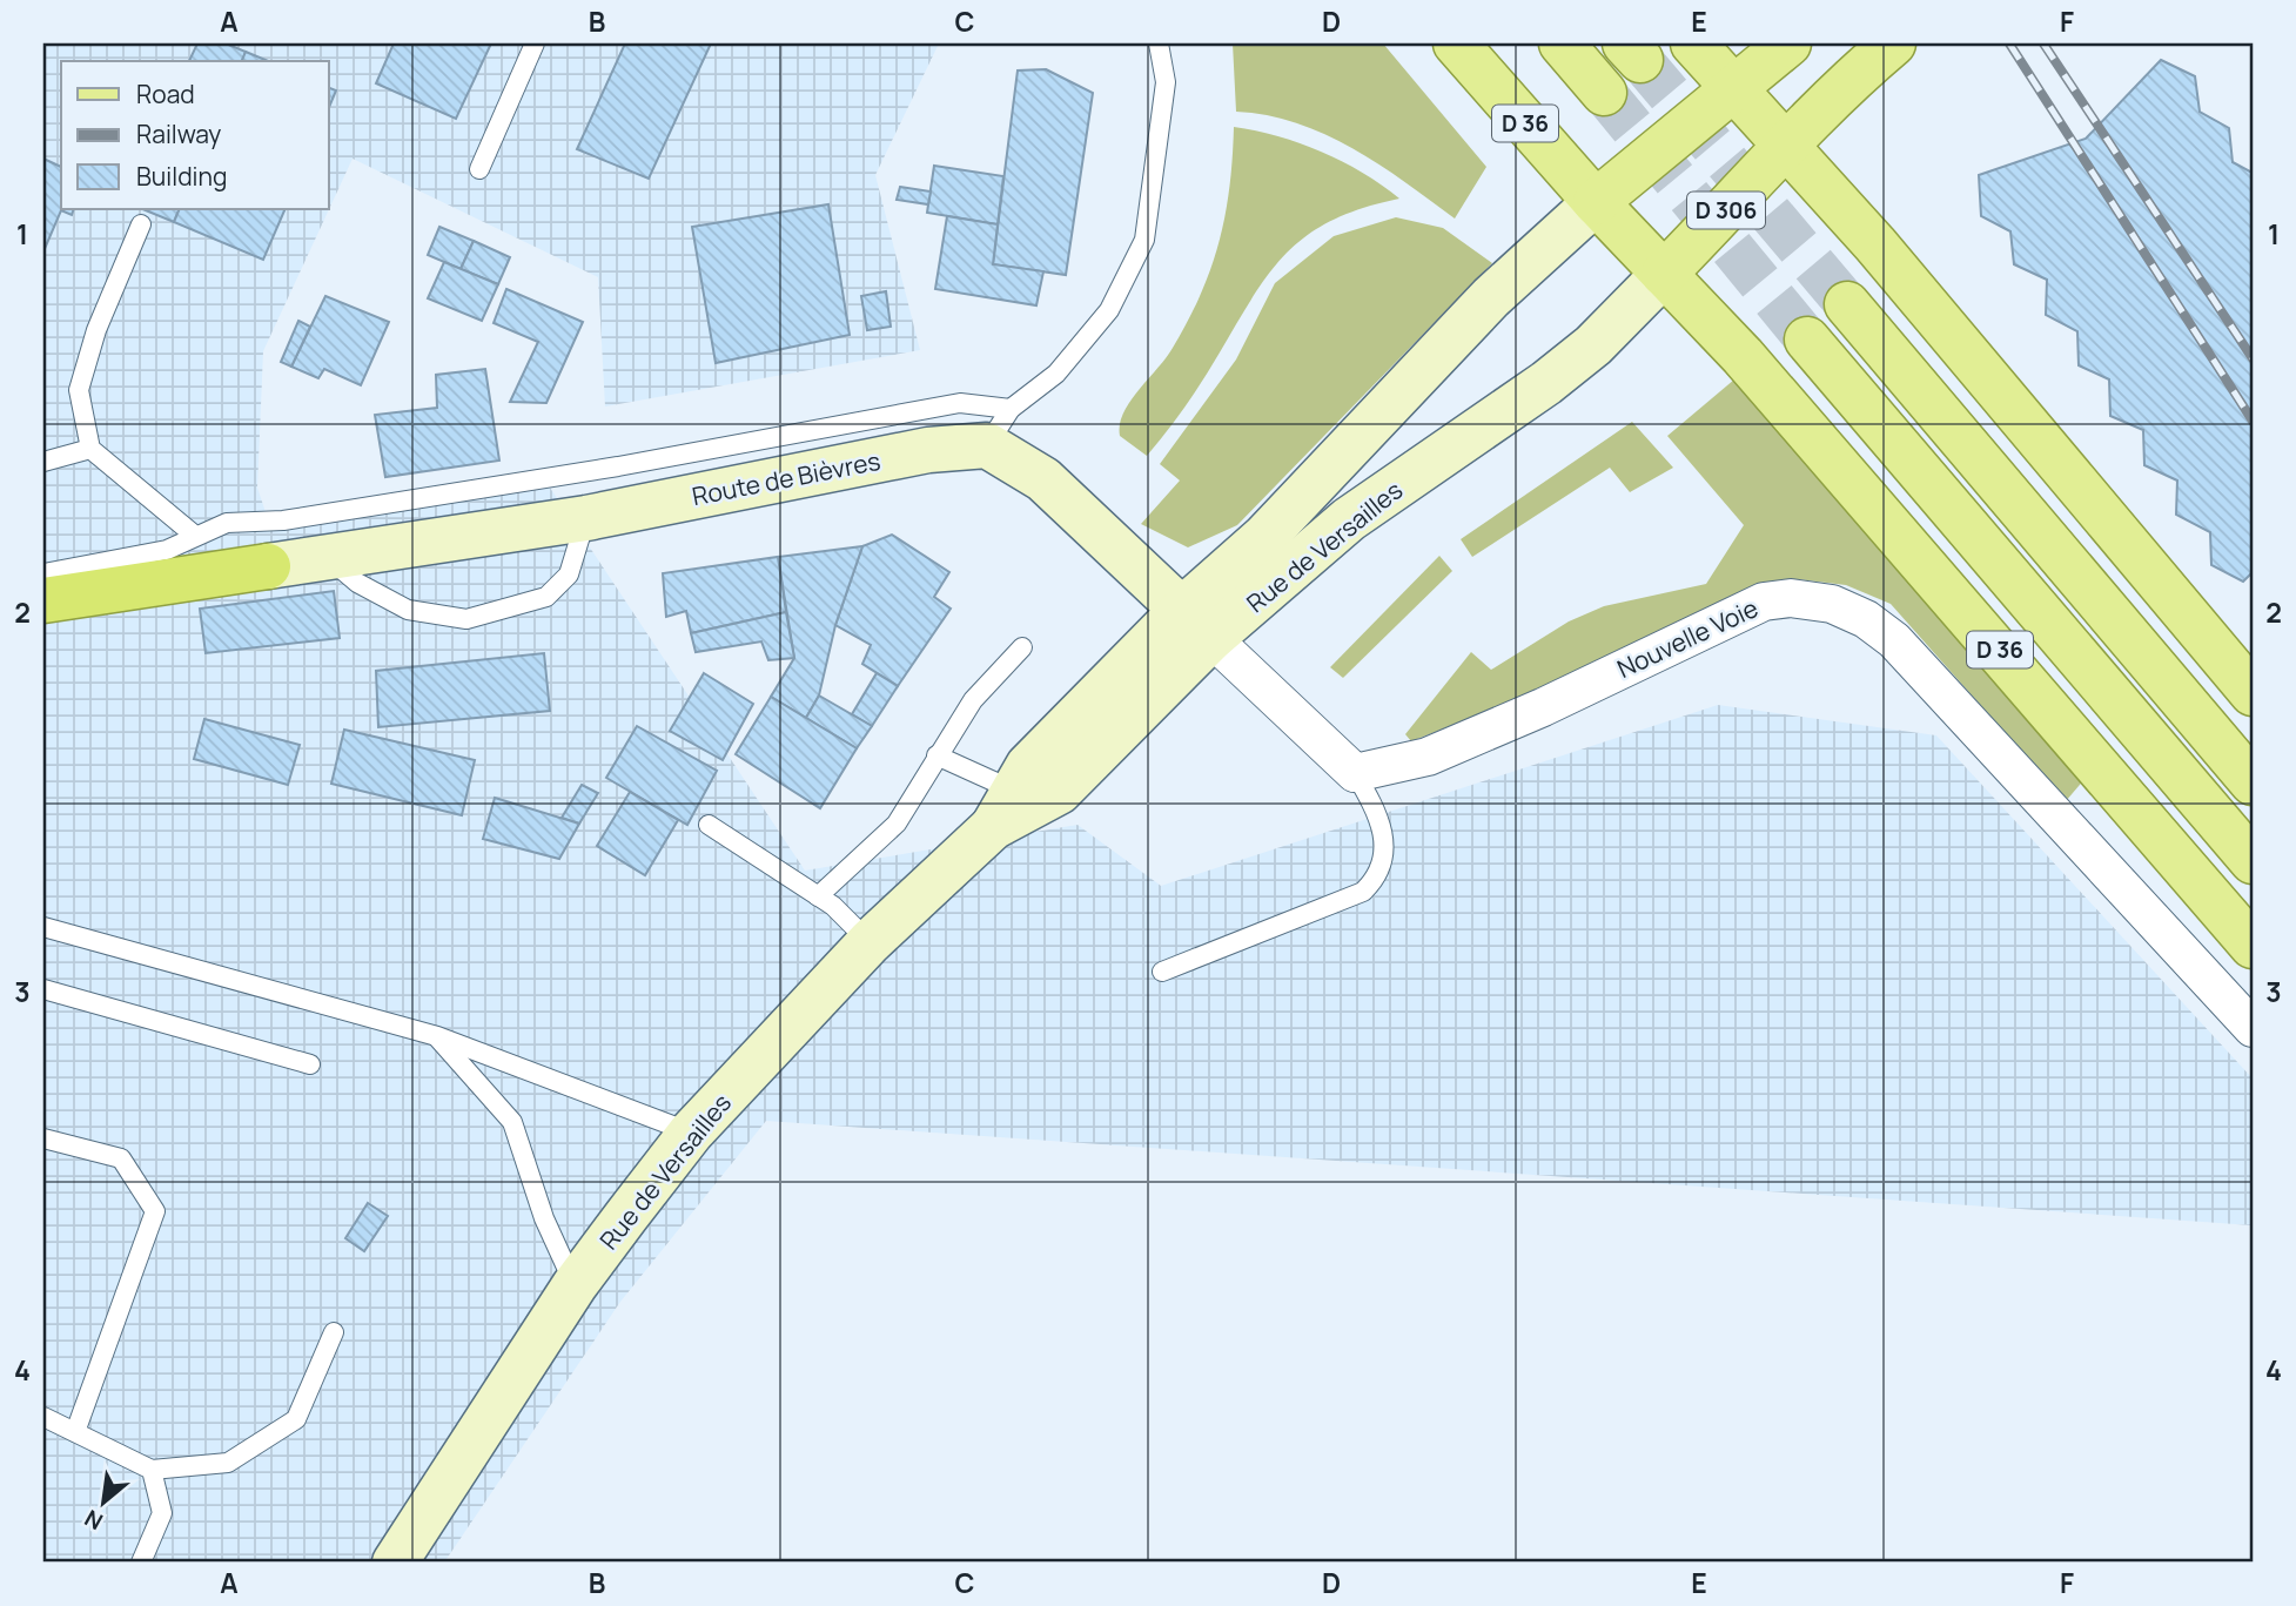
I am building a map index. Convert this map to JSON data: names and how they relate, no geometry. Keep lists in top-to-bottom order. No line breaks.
{"streets":{"main road":["D 36","D 306","Route de Bièvres","Rue de Versailles"],"street":["Nouvelle Voie"]},"crossings":[["D 36","D 306"],["D 36","Rue de Versailles"],["D 306","Rue de Versailles"],["Route de Bièvres","Rue de Versailles"]],"legend":["Road","Railway","Building"],"north":"bottom left","grid":{"columns":["A","B","C","D","E","F"],"rows":["1","2","3","4"]}}
